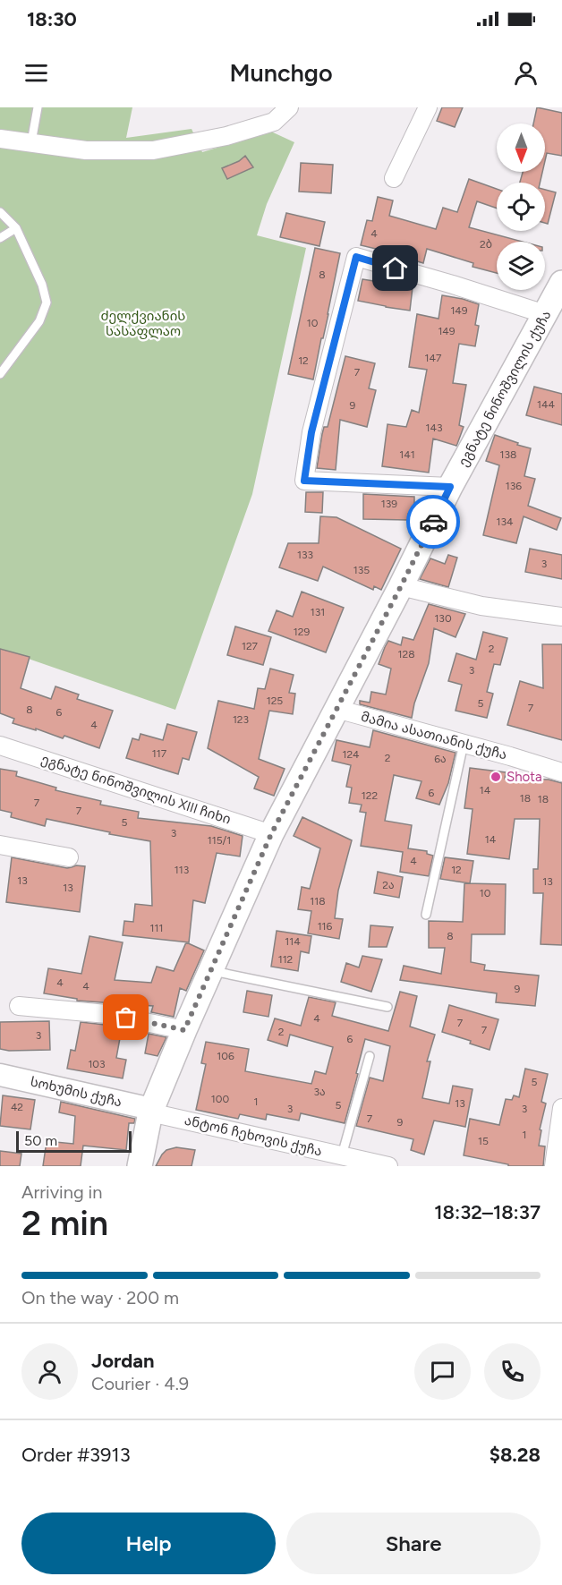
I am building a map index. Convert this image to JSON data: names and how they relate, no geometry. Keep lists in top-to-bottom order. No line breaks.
{"streets":{"main road":["ეგნატე ნინოშვილის ქუჩა"],"street":["მამია ასათიანის ქუჩა","ეგნატე ნინოშვილის XIII ჩიხი","სოხუმის ქუჩა","ანტონ ჩეხოვის ქუჩა"]},"crossings":[["ეგნატე ნინოშვილის ქუჩა","მამია ასათიანის ქუჩა"],["ეგნატე ნინოშვილის ქუჩა","ეგნატე ნინოშვილის XIII ჩიხი"],["ეგნატე ნინოშვილის ქუჩა","სოხუმის ქუჩა"],["ეგნატე ნინოშვილის ქუჩა","ანტონ ჩეხოვის ქუჩა"],["სოხუმის ქუჩა","ანტონ ჩეხოვის ქუჩა"]],"parks":["ძელქვიანის სასაფლაო"],"places":["Shota"],"house_numbers":["4","2ბ","8","149","10","149","147","12","7","144","9","143","141","138","136","139","134","133","3","135","131","130","129","127","2","128","3","125","5","7","8","6","123","4","117","124","2","6ა","14","6","122","18","18","7","7","5","3","14","115/1","4","113","12","13","13","2ა","13","10","118","116","111","8","114","112","4","4","9","4","7","7","2","3","6","106","103","5","3ა","100","1","13","5","42","3","3","7","9","1","15"],"scale_bar":"50 m","north":"bottom","page":{"status":"18:30","header":"Munchgo","scale":"50 m","heading":["2 min","Arriving in","18:32–18:37"],"panel":["Jordan","Courier · 4.9","Order #3913","$8.28"],"bar":"On the way · 200 m","buttons":["Help","Share"]}}
